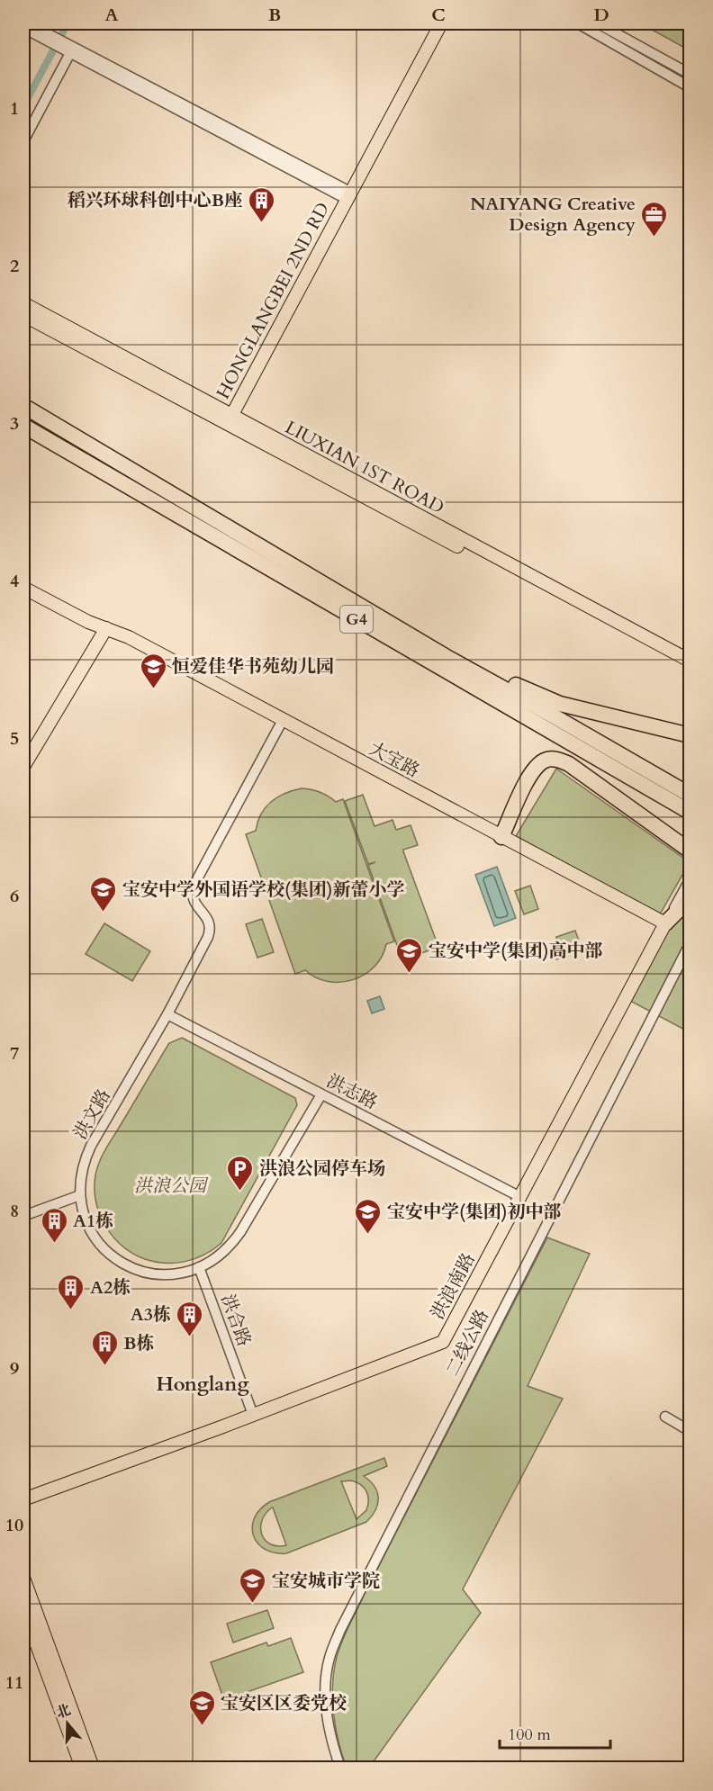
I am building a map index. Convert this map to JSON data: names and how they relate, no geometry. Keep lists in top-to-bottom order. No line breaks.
{"streets":{"highway":["G4"],"main road":["HONGLANGBEI 2ND RD","LIUXIAN 1ST ROAD","大宝路","洪浪南路"],"street":["洪志路","洪文路","洪合路","二线公路"]},"crossings":[["HONGLANGBEI 2ND RD","LIUXIAN 1ST ROAD"],["大宝路","洪文路"],["大宝路","洪浪南路"],["洪志路","洪文路"],["洪志路","洪浪南路"],["洪文路","洪合路"],["洪浪南路","洪合路"]],"districts":["Honglang"],"parks":["洪浪公园"],"places":{"building":["稻兴环球科创中心B座","A1栋","A2栋","A3栋","B栋"],"office":["NAIYANG Creative Design Agency"],"school or university":["恒爱佳华书苑幼儿园","宝安中学外国语学校(集团)新蕾小学","宝安中学(集团)高中部","宝安中学(集团)初中部","宝安城市学院","宝安区区委党校"],"parking":["洪浪公园停车场"]},"scale_bar":"100 m","north":"top","grid":{"columns":["A","B","C","D"],"rows":["1","2","3","4","5","6","7","8","9","10","11"]}}
